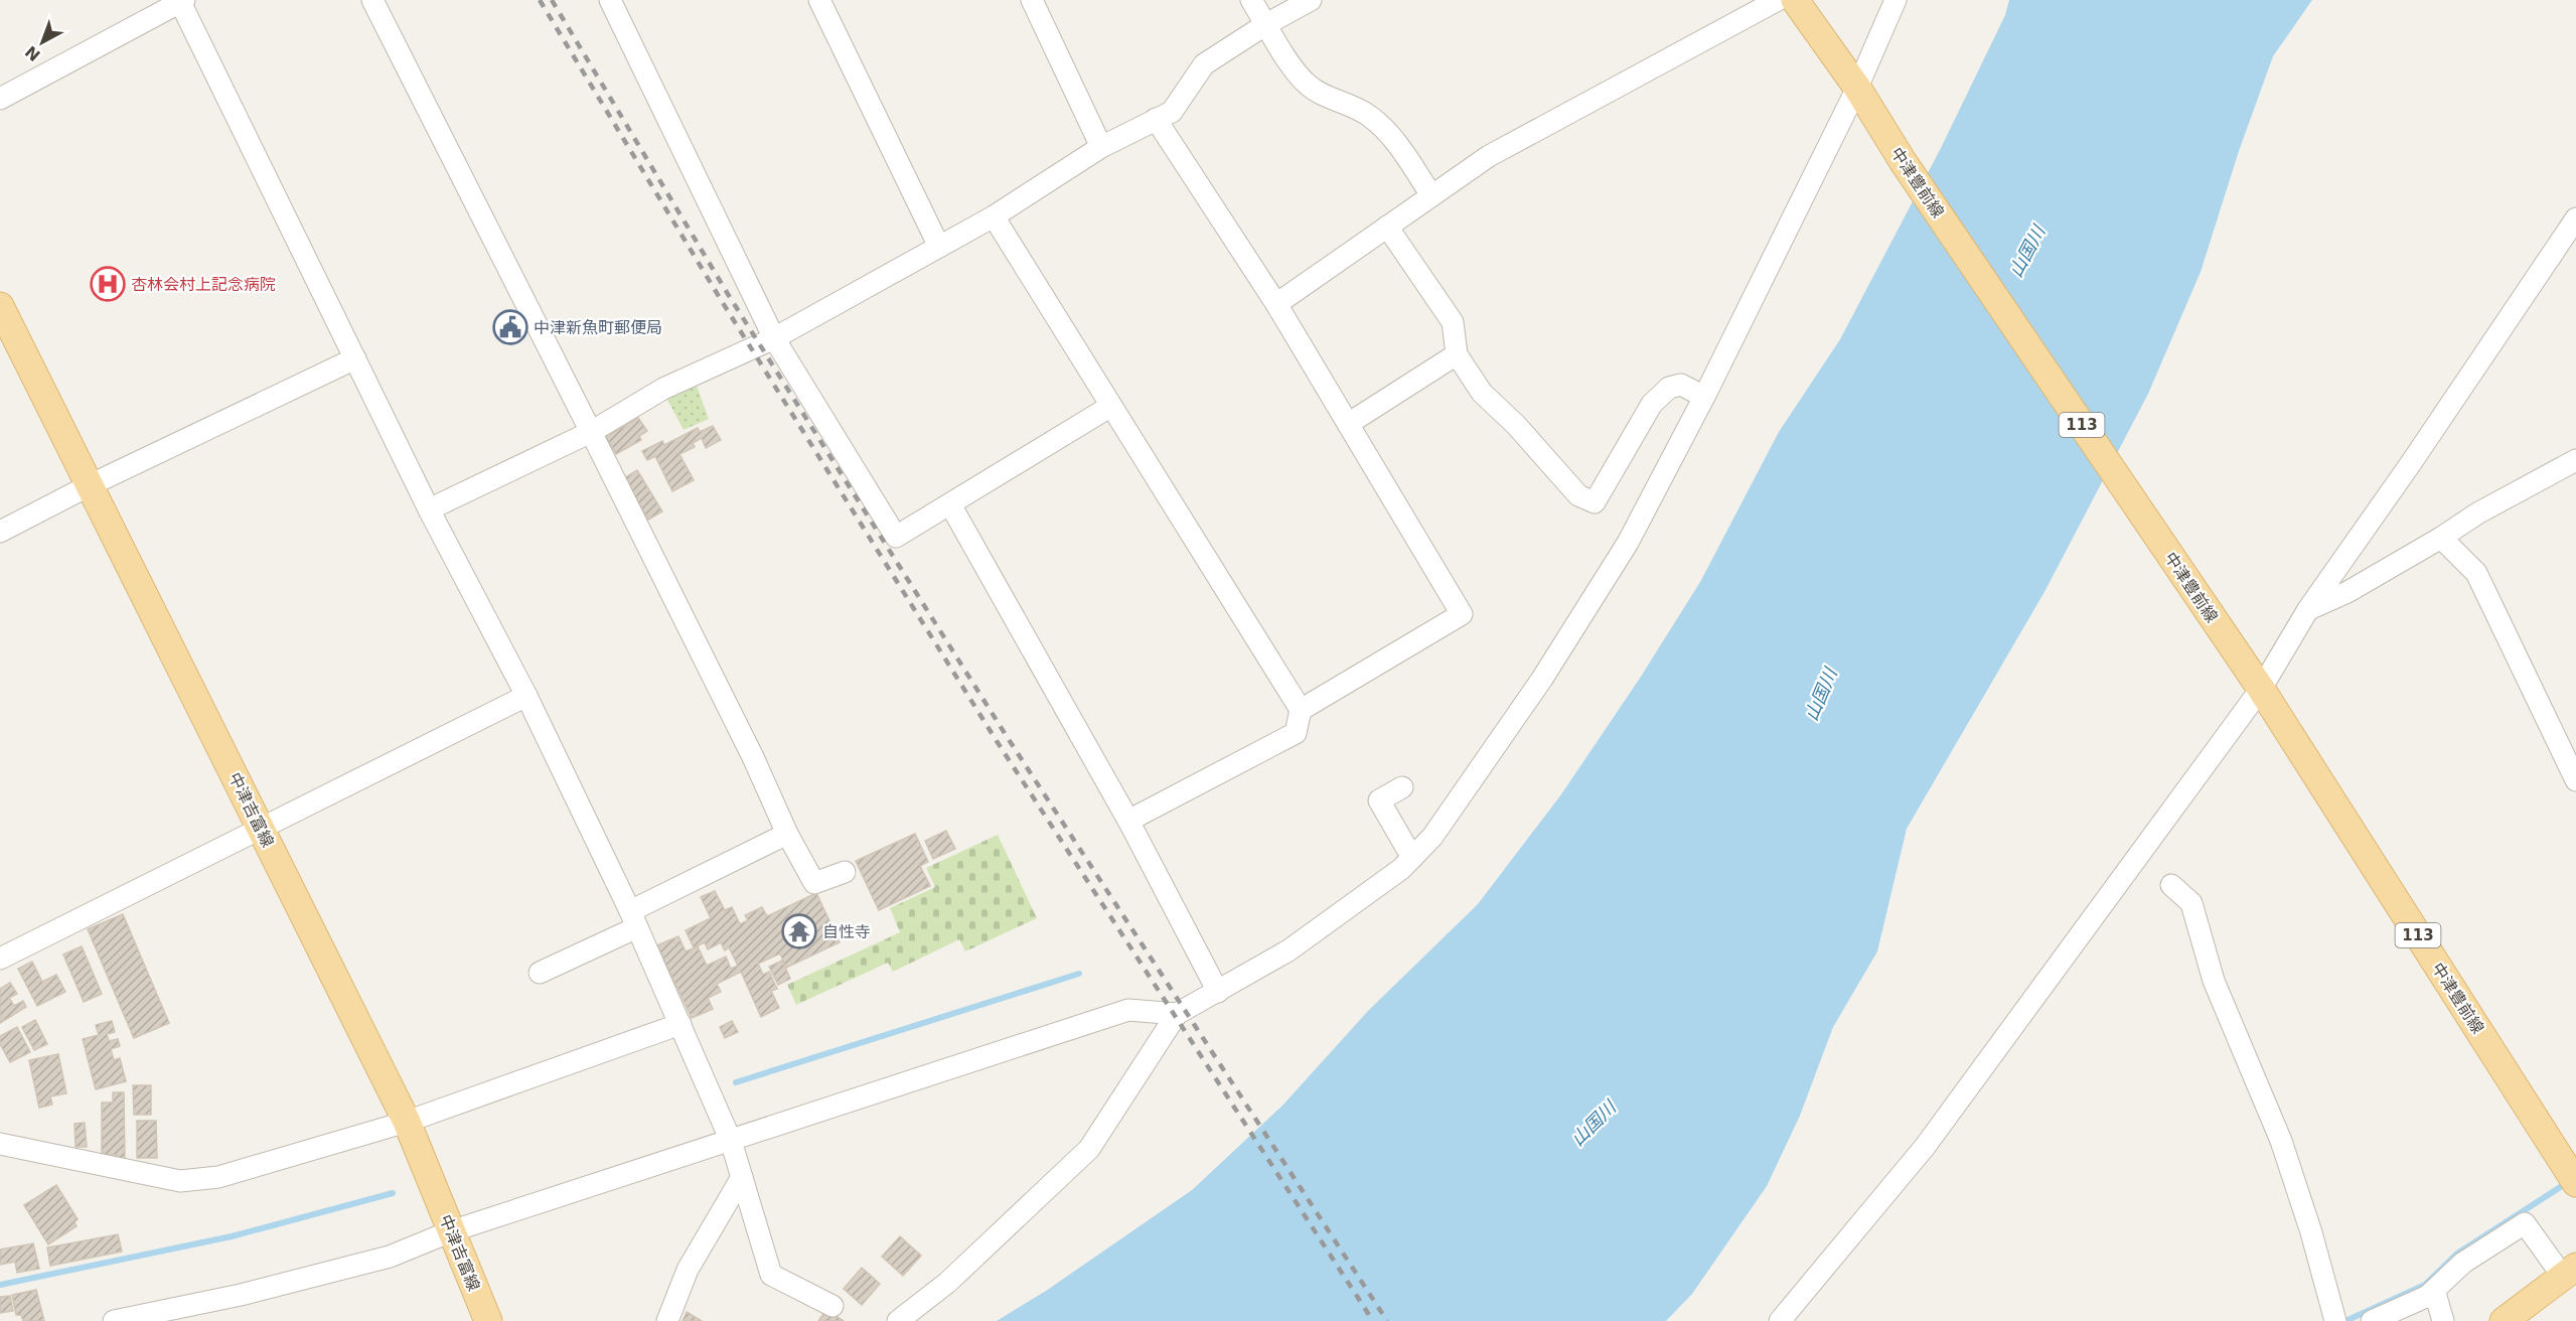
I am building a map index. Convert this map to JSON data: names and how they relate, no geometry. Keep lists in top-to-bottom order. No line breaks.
{"streets":{"main road":["中津豊前線","113","中津吉富線"]},"water":["山国川"],"places":{"hospital":["杏林会村上記念病院"],"public building":["中津新魚町郵便局"],"temple":["自性寺"]},"north":"bottom left"}
